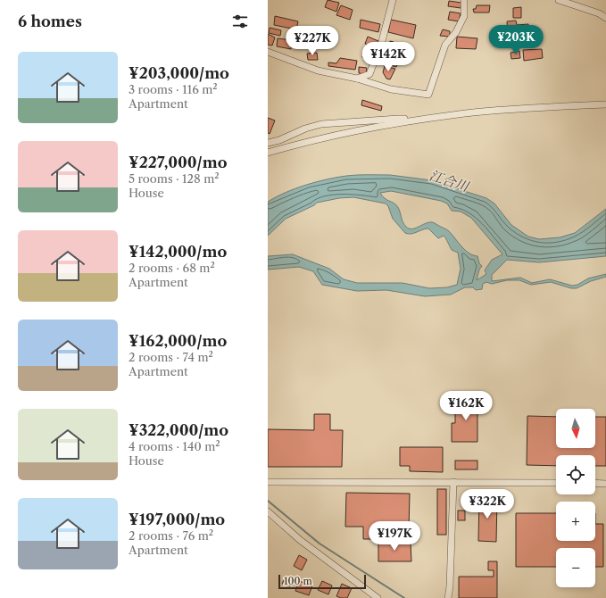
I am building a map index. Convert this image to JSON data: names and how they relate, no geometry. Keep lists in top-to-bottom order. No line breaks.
{"water":["江合川"],"scale_bar":"100 m","north":"bottom","page":{"heading":"6 homes","price":["¥203K","¥227K","¥142K","¥162K","¥322K","¥197K"],"list":[{"name":"¥203,000/mo","note":"3 rooms · 116 m² · Apartment"},{"name":"¥227,000/mo","note":"5 rooms · 128 m² · House"},{"name":"¥142,000/mo","note":"2 rooms · 68 m² · Apartment"},{"name":"¥162,000/mo","note":"2 rooms · 74 m² · Apartment"},{"name":"¥322,000/mo","note":"4 rooms · 140 m² · House"},{"name":"¥197,000/mo","note":"2 rooms · 76 m² · Apartment"}],"map_buttons":["+","−"],"scale":"100 m"}}
